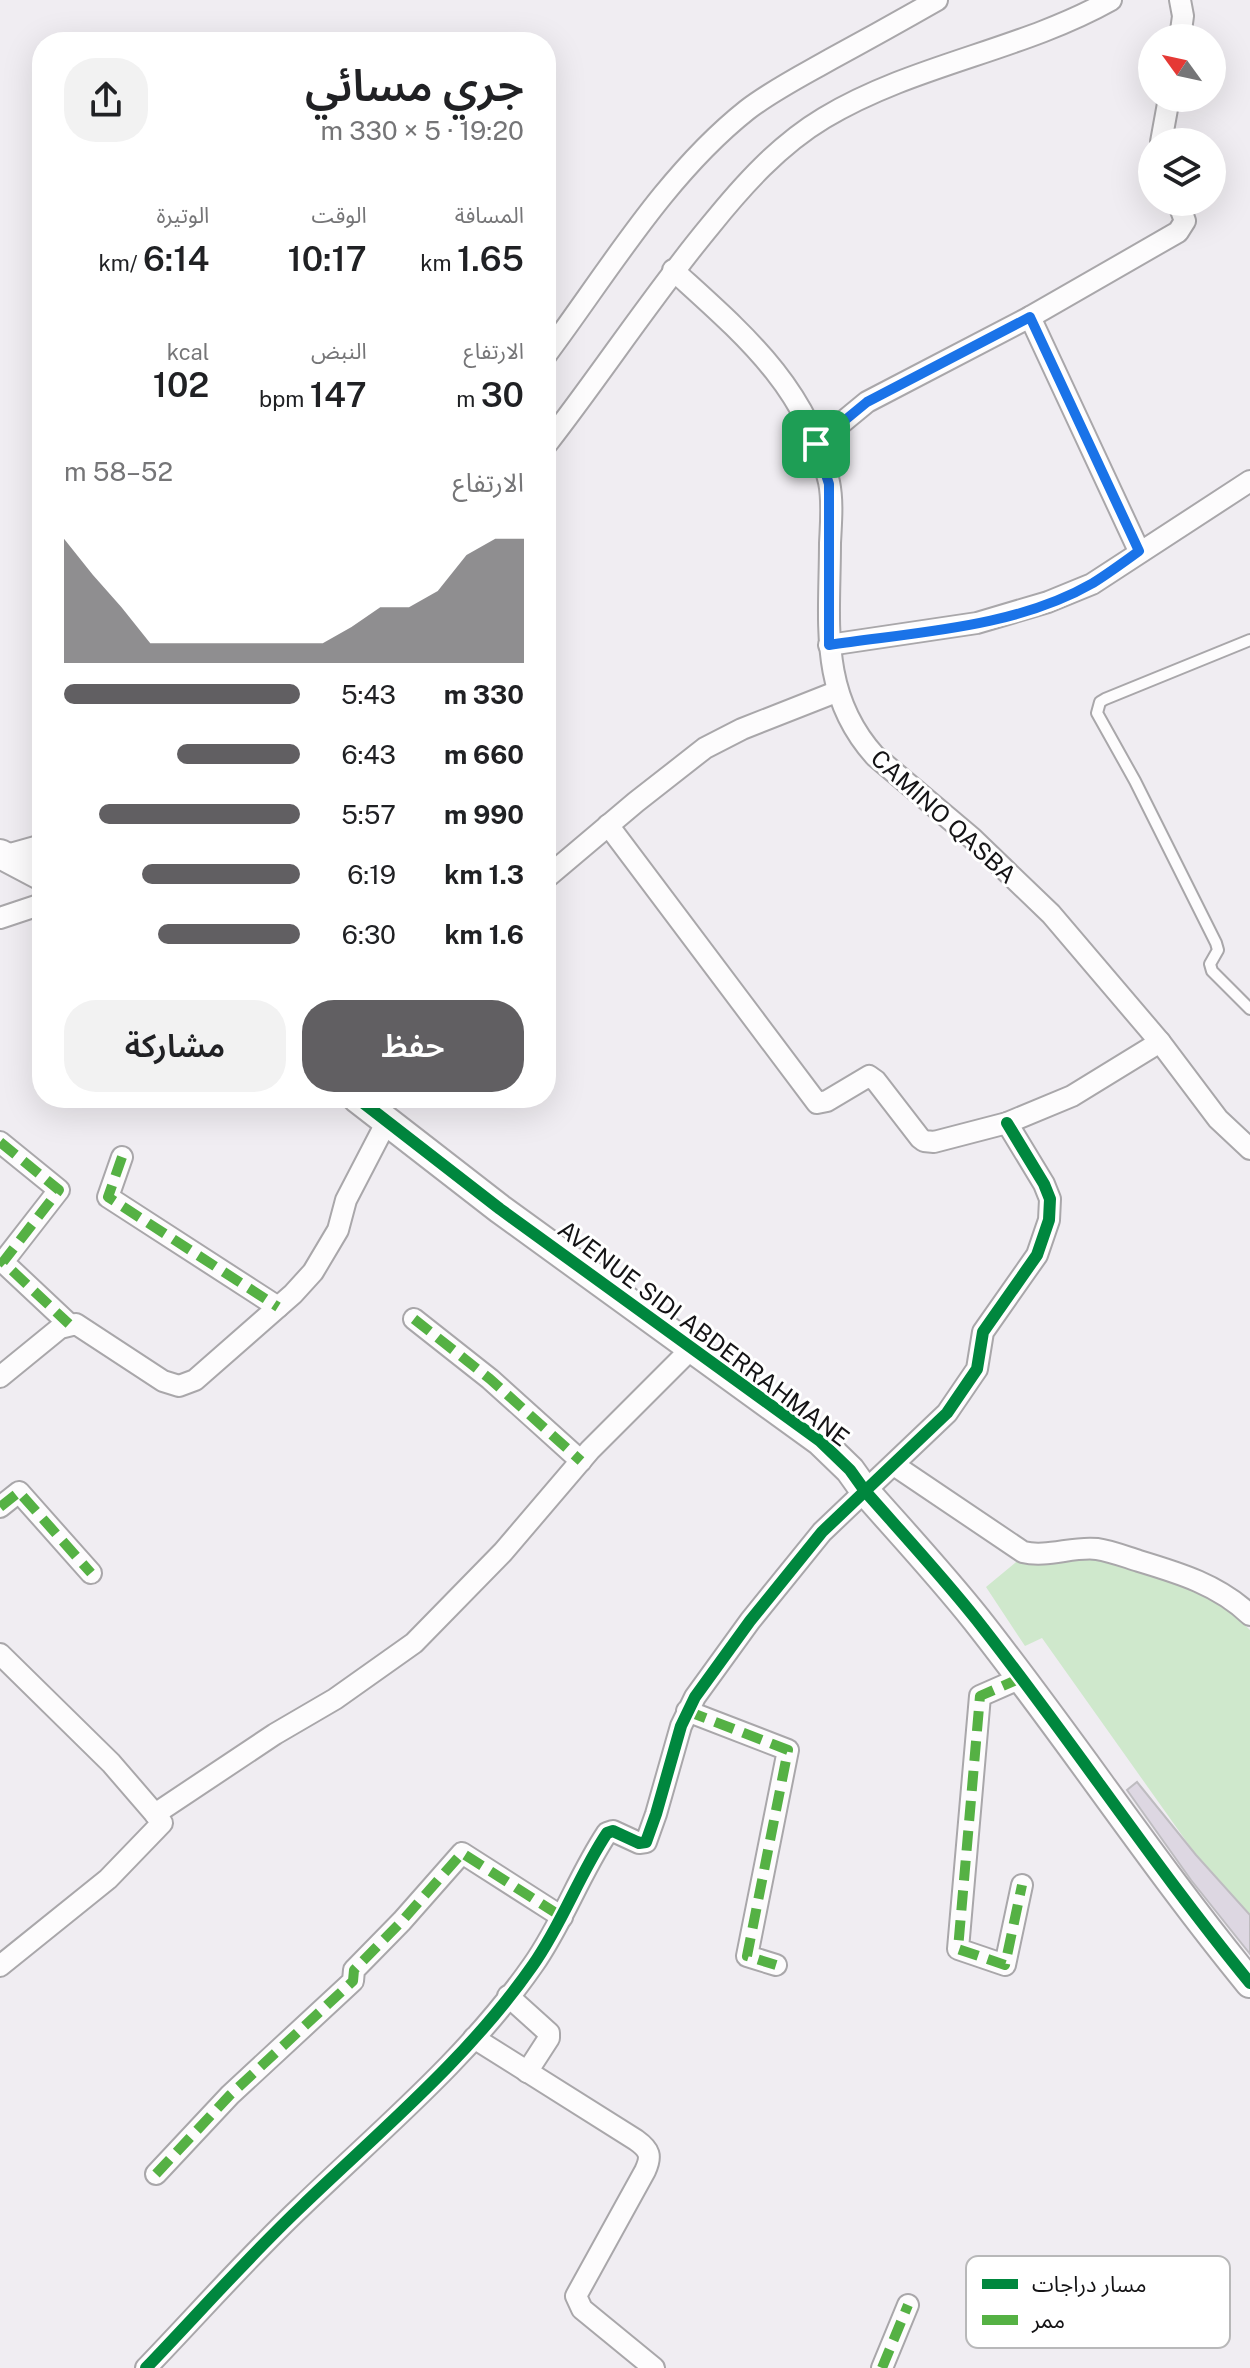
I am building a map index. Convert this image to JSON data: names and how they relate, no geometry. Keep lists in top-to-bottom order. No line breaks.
{"streets":{"street":["CAMINO QASBA","AVENUE SIDI ABDERRAHMANE"]},"legend":["مسار دراجات","ممر"],"north":"top left","page":{"heading":["جري مسائي","19:20 · 5 × 330 m"],"stats":[["المسافة","1.65 km"],["الوقت","10:17"],["الوتيرة","6:14 /km"],["الارتفاع","30 m"],["النبض","147 bpm"],["kcal","102"]],"chart":["الارتفاع","52–58 m"],"list":[{"name":"330 m","note":"5:43"},{"name":"660 m","note":"6:43"},{"name":"990 m","note":"5:57"},{"name":"1.3 km","note":"6:19"},{"name":"1.6 km","note":"6:30"}],"buttons":["حفظ","مشاركة"]}}
